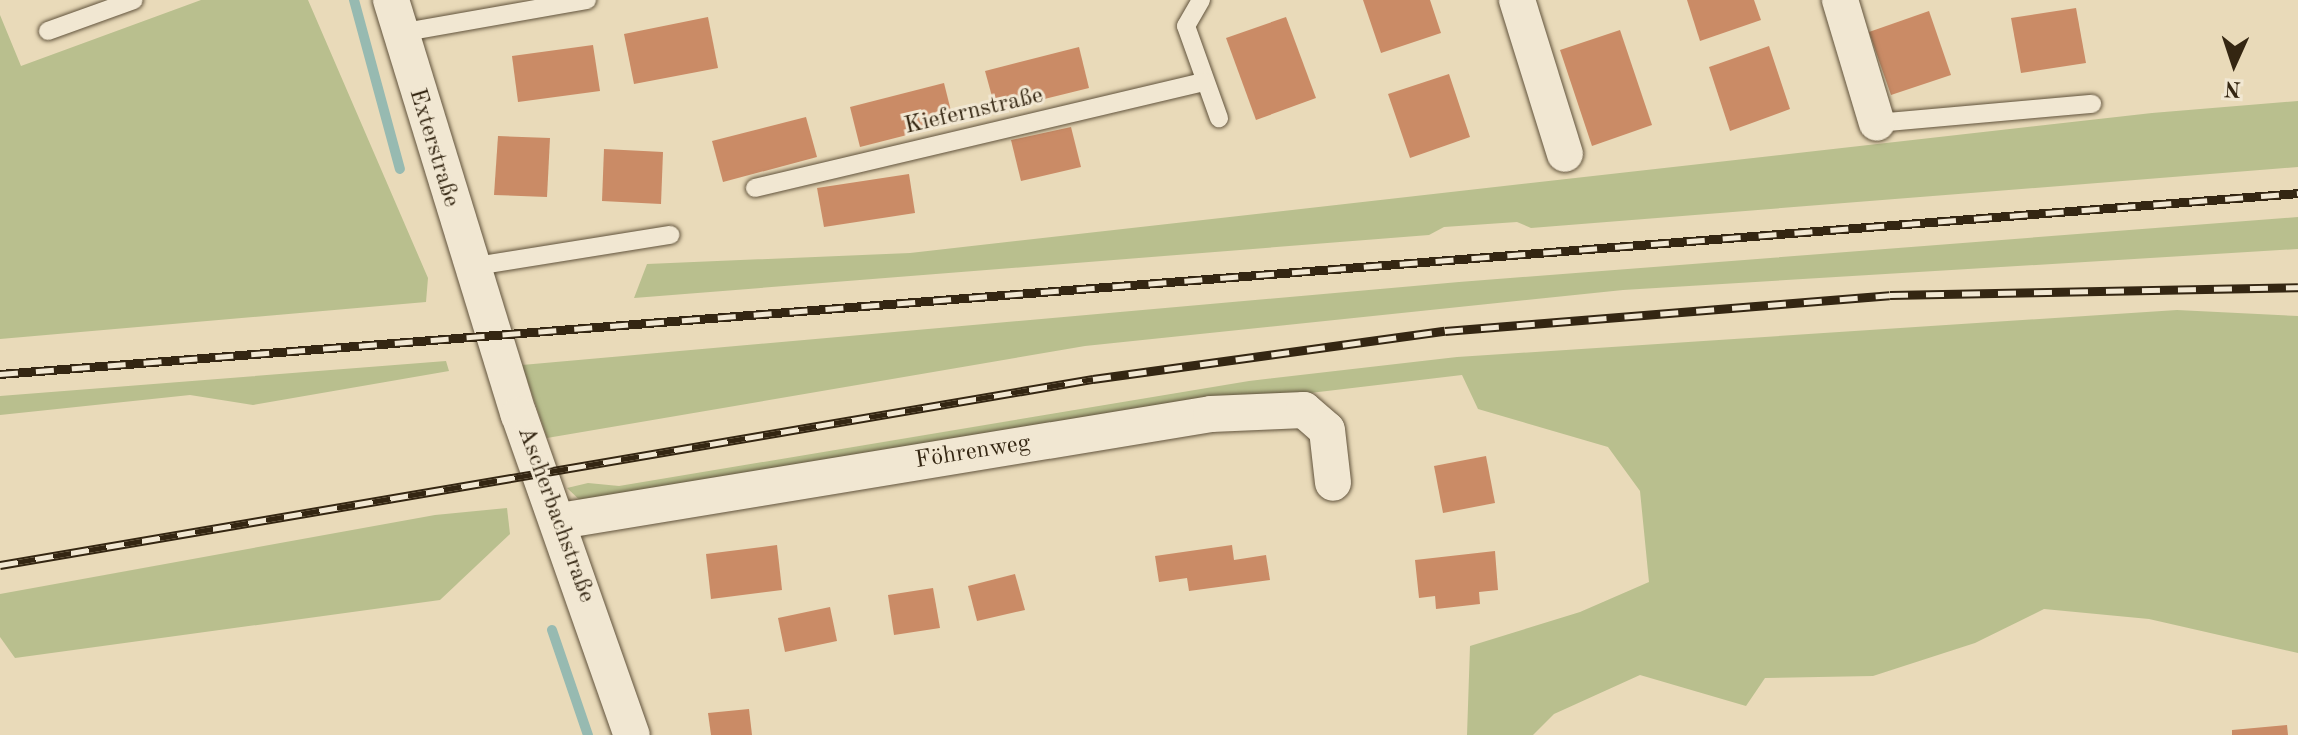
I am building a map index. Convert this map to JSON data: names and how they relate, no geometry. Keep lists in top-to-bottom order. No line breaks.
{"streets":{"street":["Exterstraße","Föhrenweg","Ascherbachstraße"],"lane":["Kiefernstraße"]},"crossings":[["Exterstraße","Ascherbachstraße"],["Föhrenweg","Ascherbachstraße"]],"north":"bottom"}
